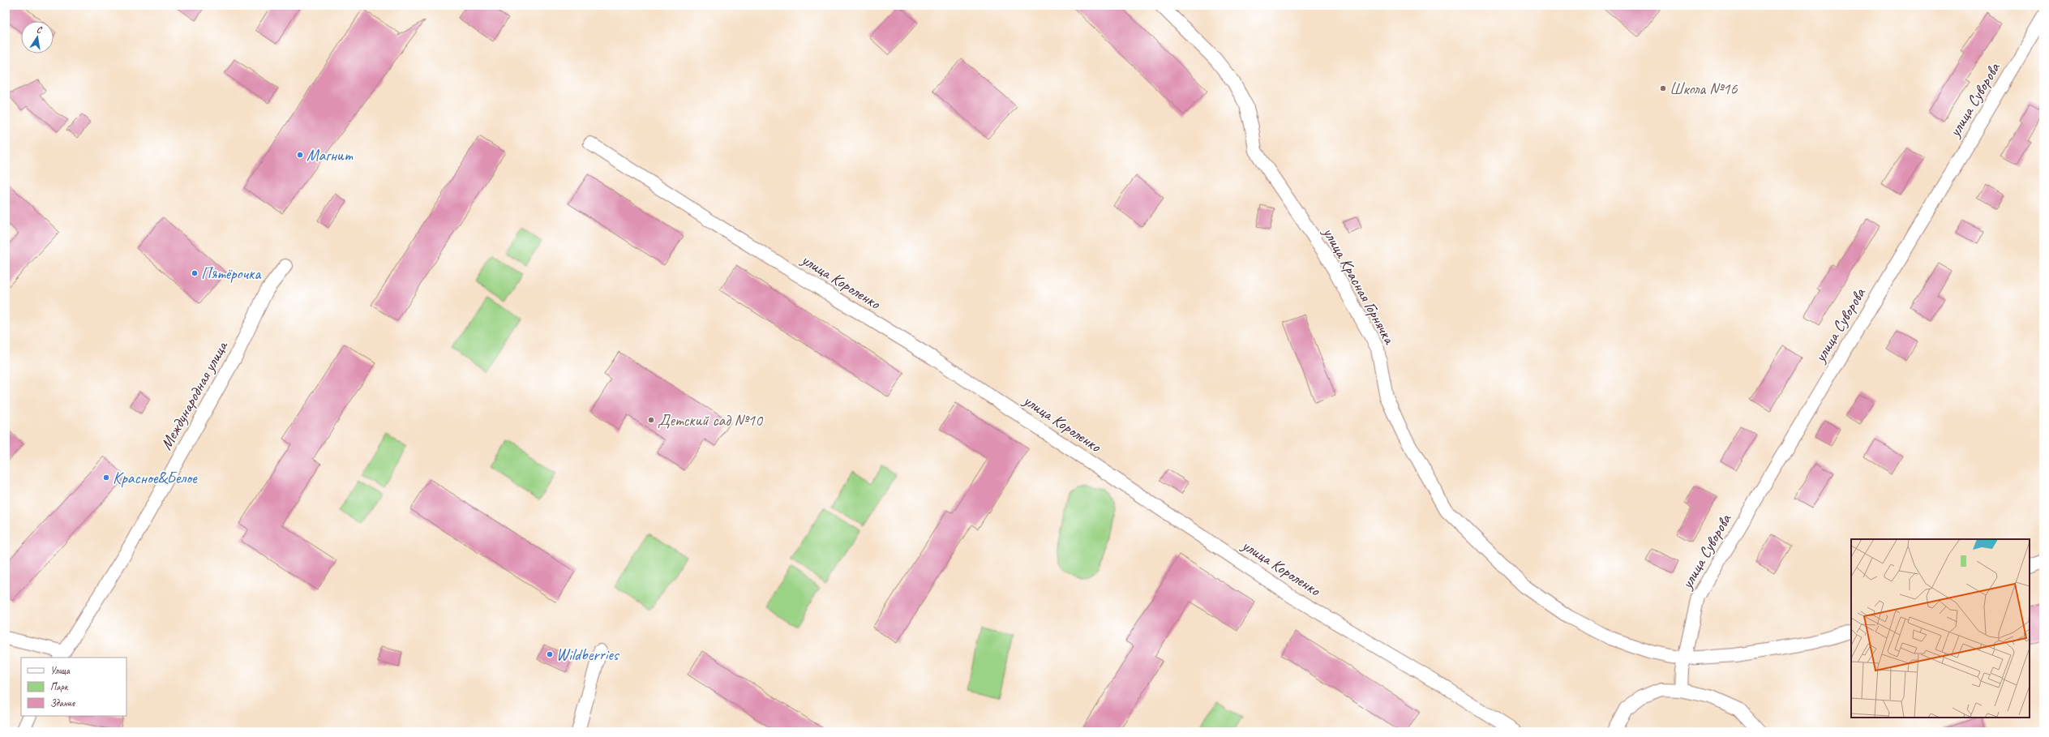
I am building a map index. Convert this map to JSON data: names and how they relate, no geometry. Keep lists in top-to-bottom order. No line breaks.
{"streets":{"street":["улица Суворова","улица Короленко","улица Красная Горнячка","Международная улица"]},"crossings":[["улица Суворова","улица Красная Горнячка"]],"places":["Школа №16","Магнит","Пятёрочка","Детский сад №10","Красное&Белое","Wildberries"],"legend":["Улица","Парк","Здание"],"north":"top"}
